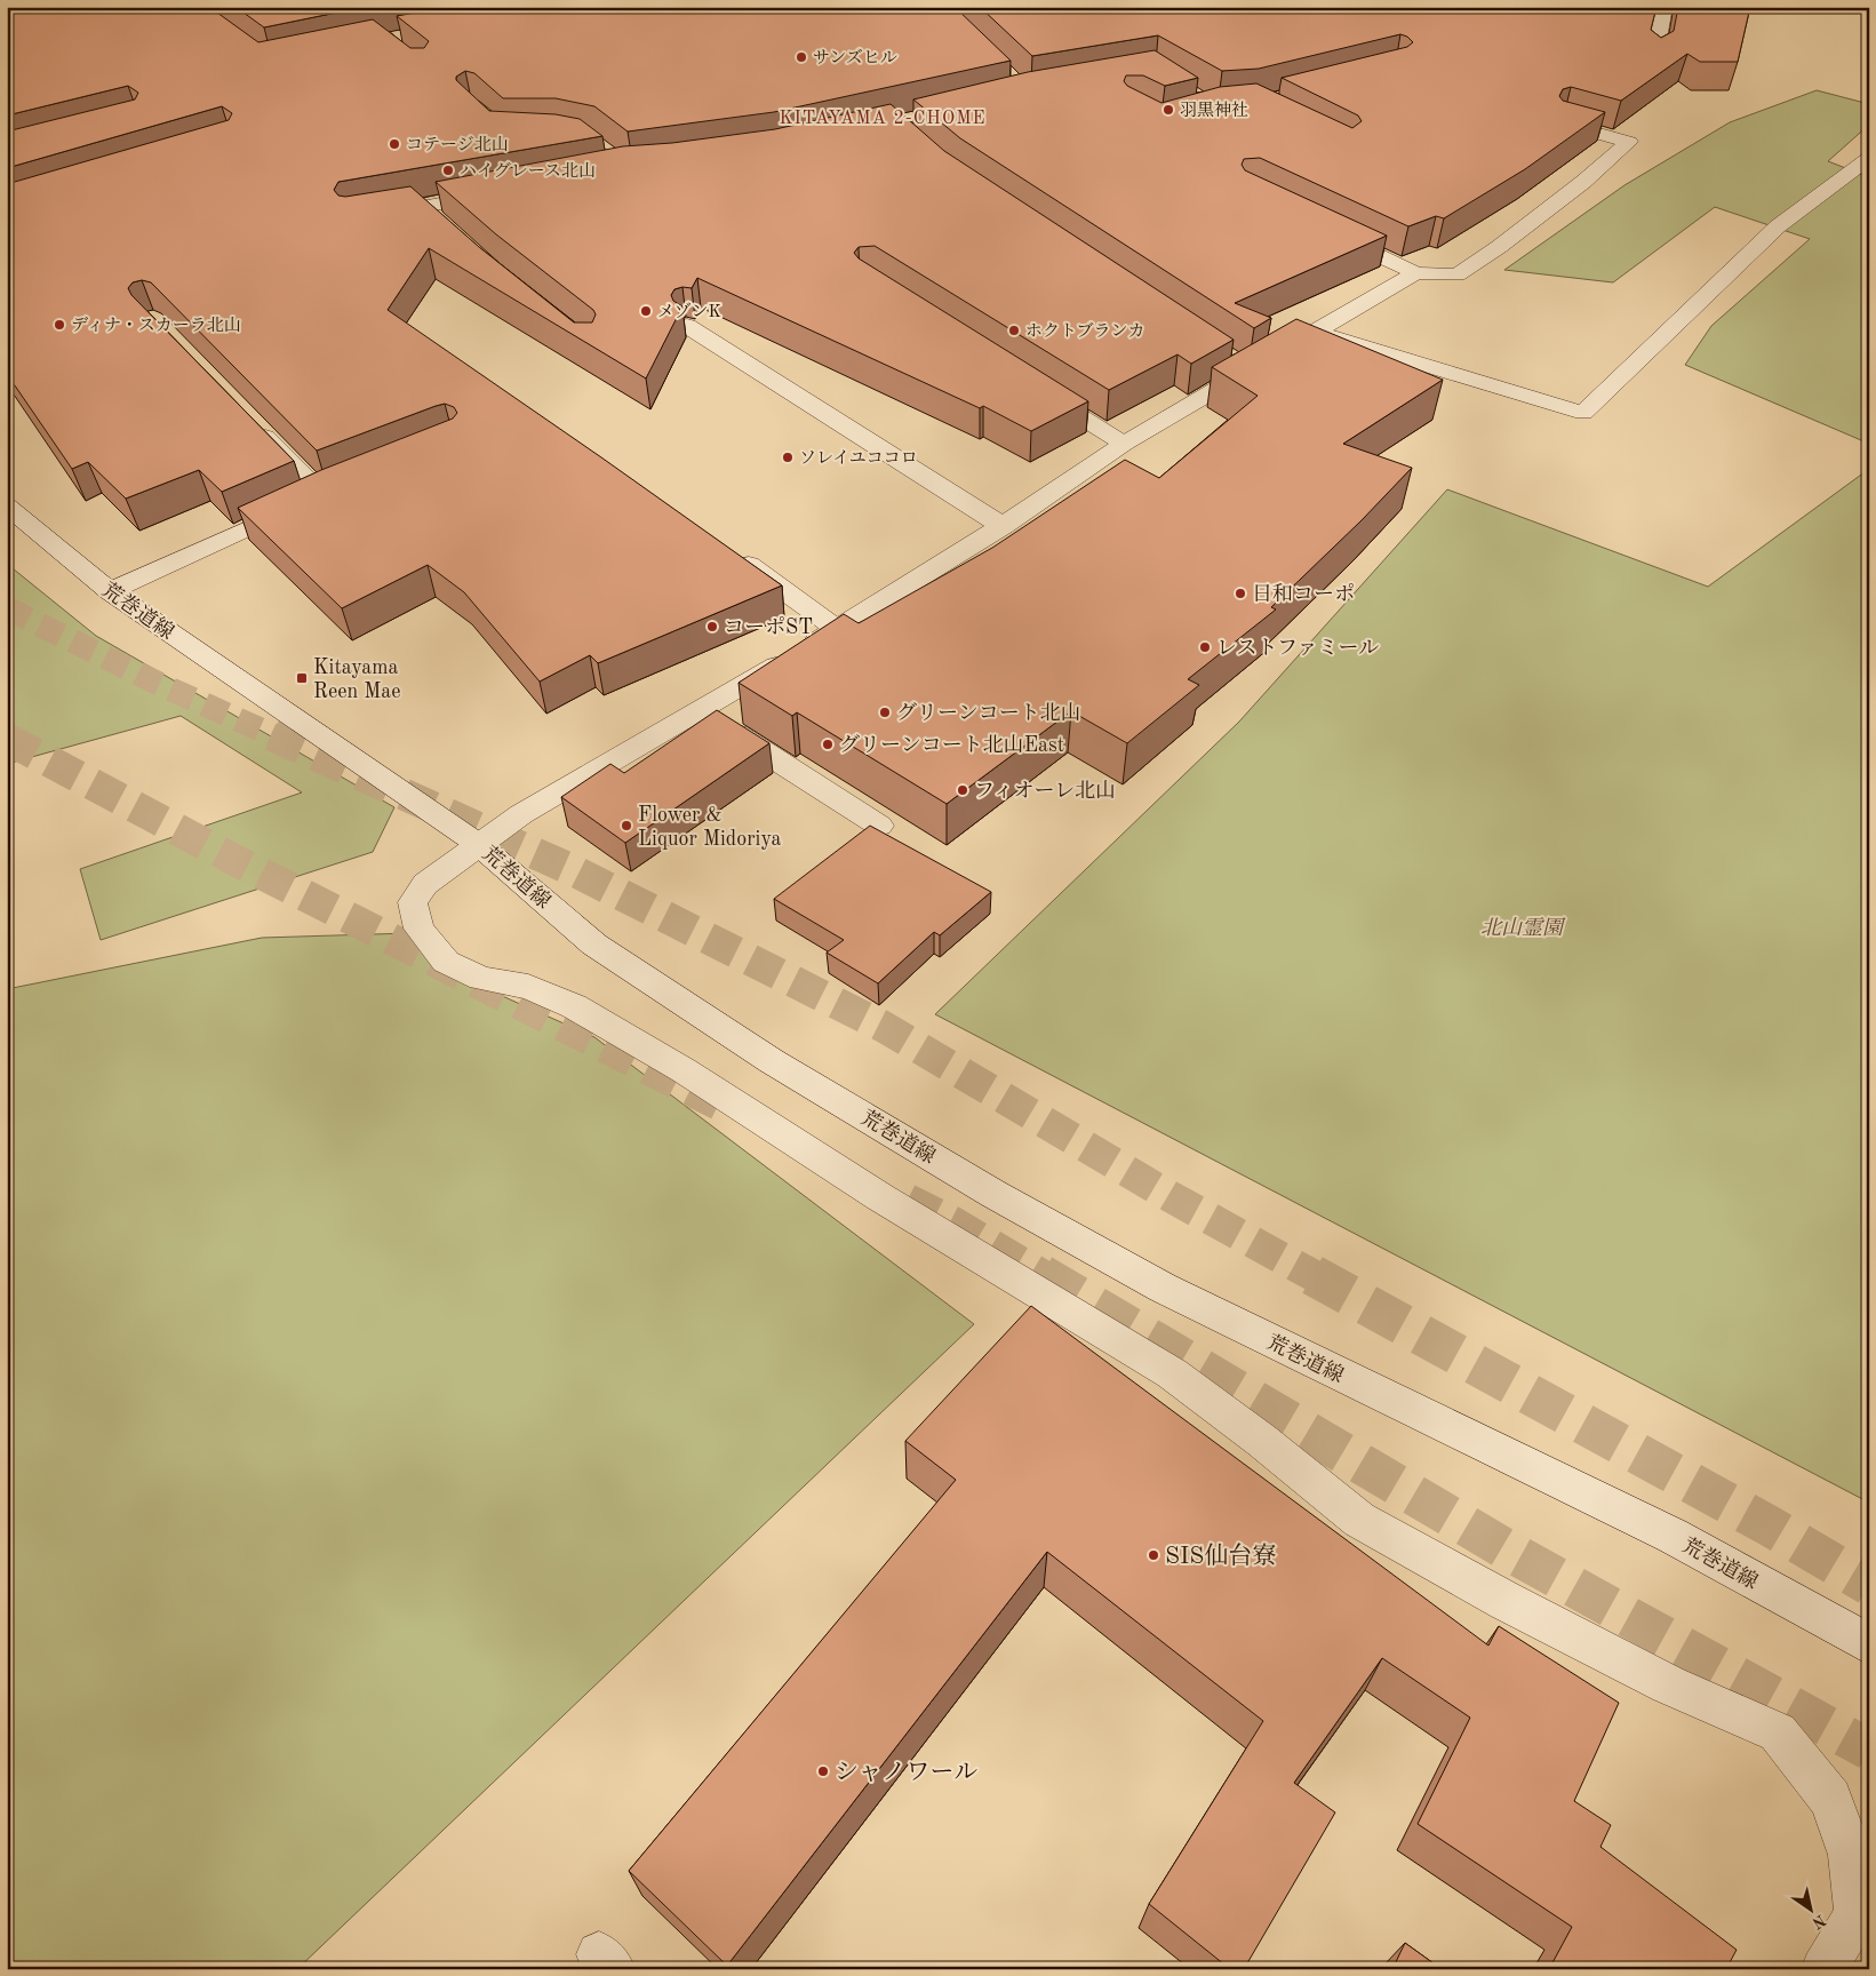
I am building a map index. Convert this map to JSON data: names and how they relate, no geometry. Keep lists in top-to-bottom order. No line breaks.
{"streets":{"street":["荒巻道線"]},"districts":["KITAYAMA 2-CHOME"],"parks":["北山霊園"],"places":{"other":["サンズヒル","羽黒神社","コテージ北山","ハイグレース北山","メゾンK","ディナ・スカーラ北山","ホクトブランカ","ソレイユココロ","日和コーポ","コーポST","レストファミール","グリーンコート北山","グリーンコート北山East","フィオーレ北山","Flower & Liquor Midoriya","SIS仙台寮","シャノワール"],"transit":["Kitayama Reen Mae"]},"north":"bottom right"}
